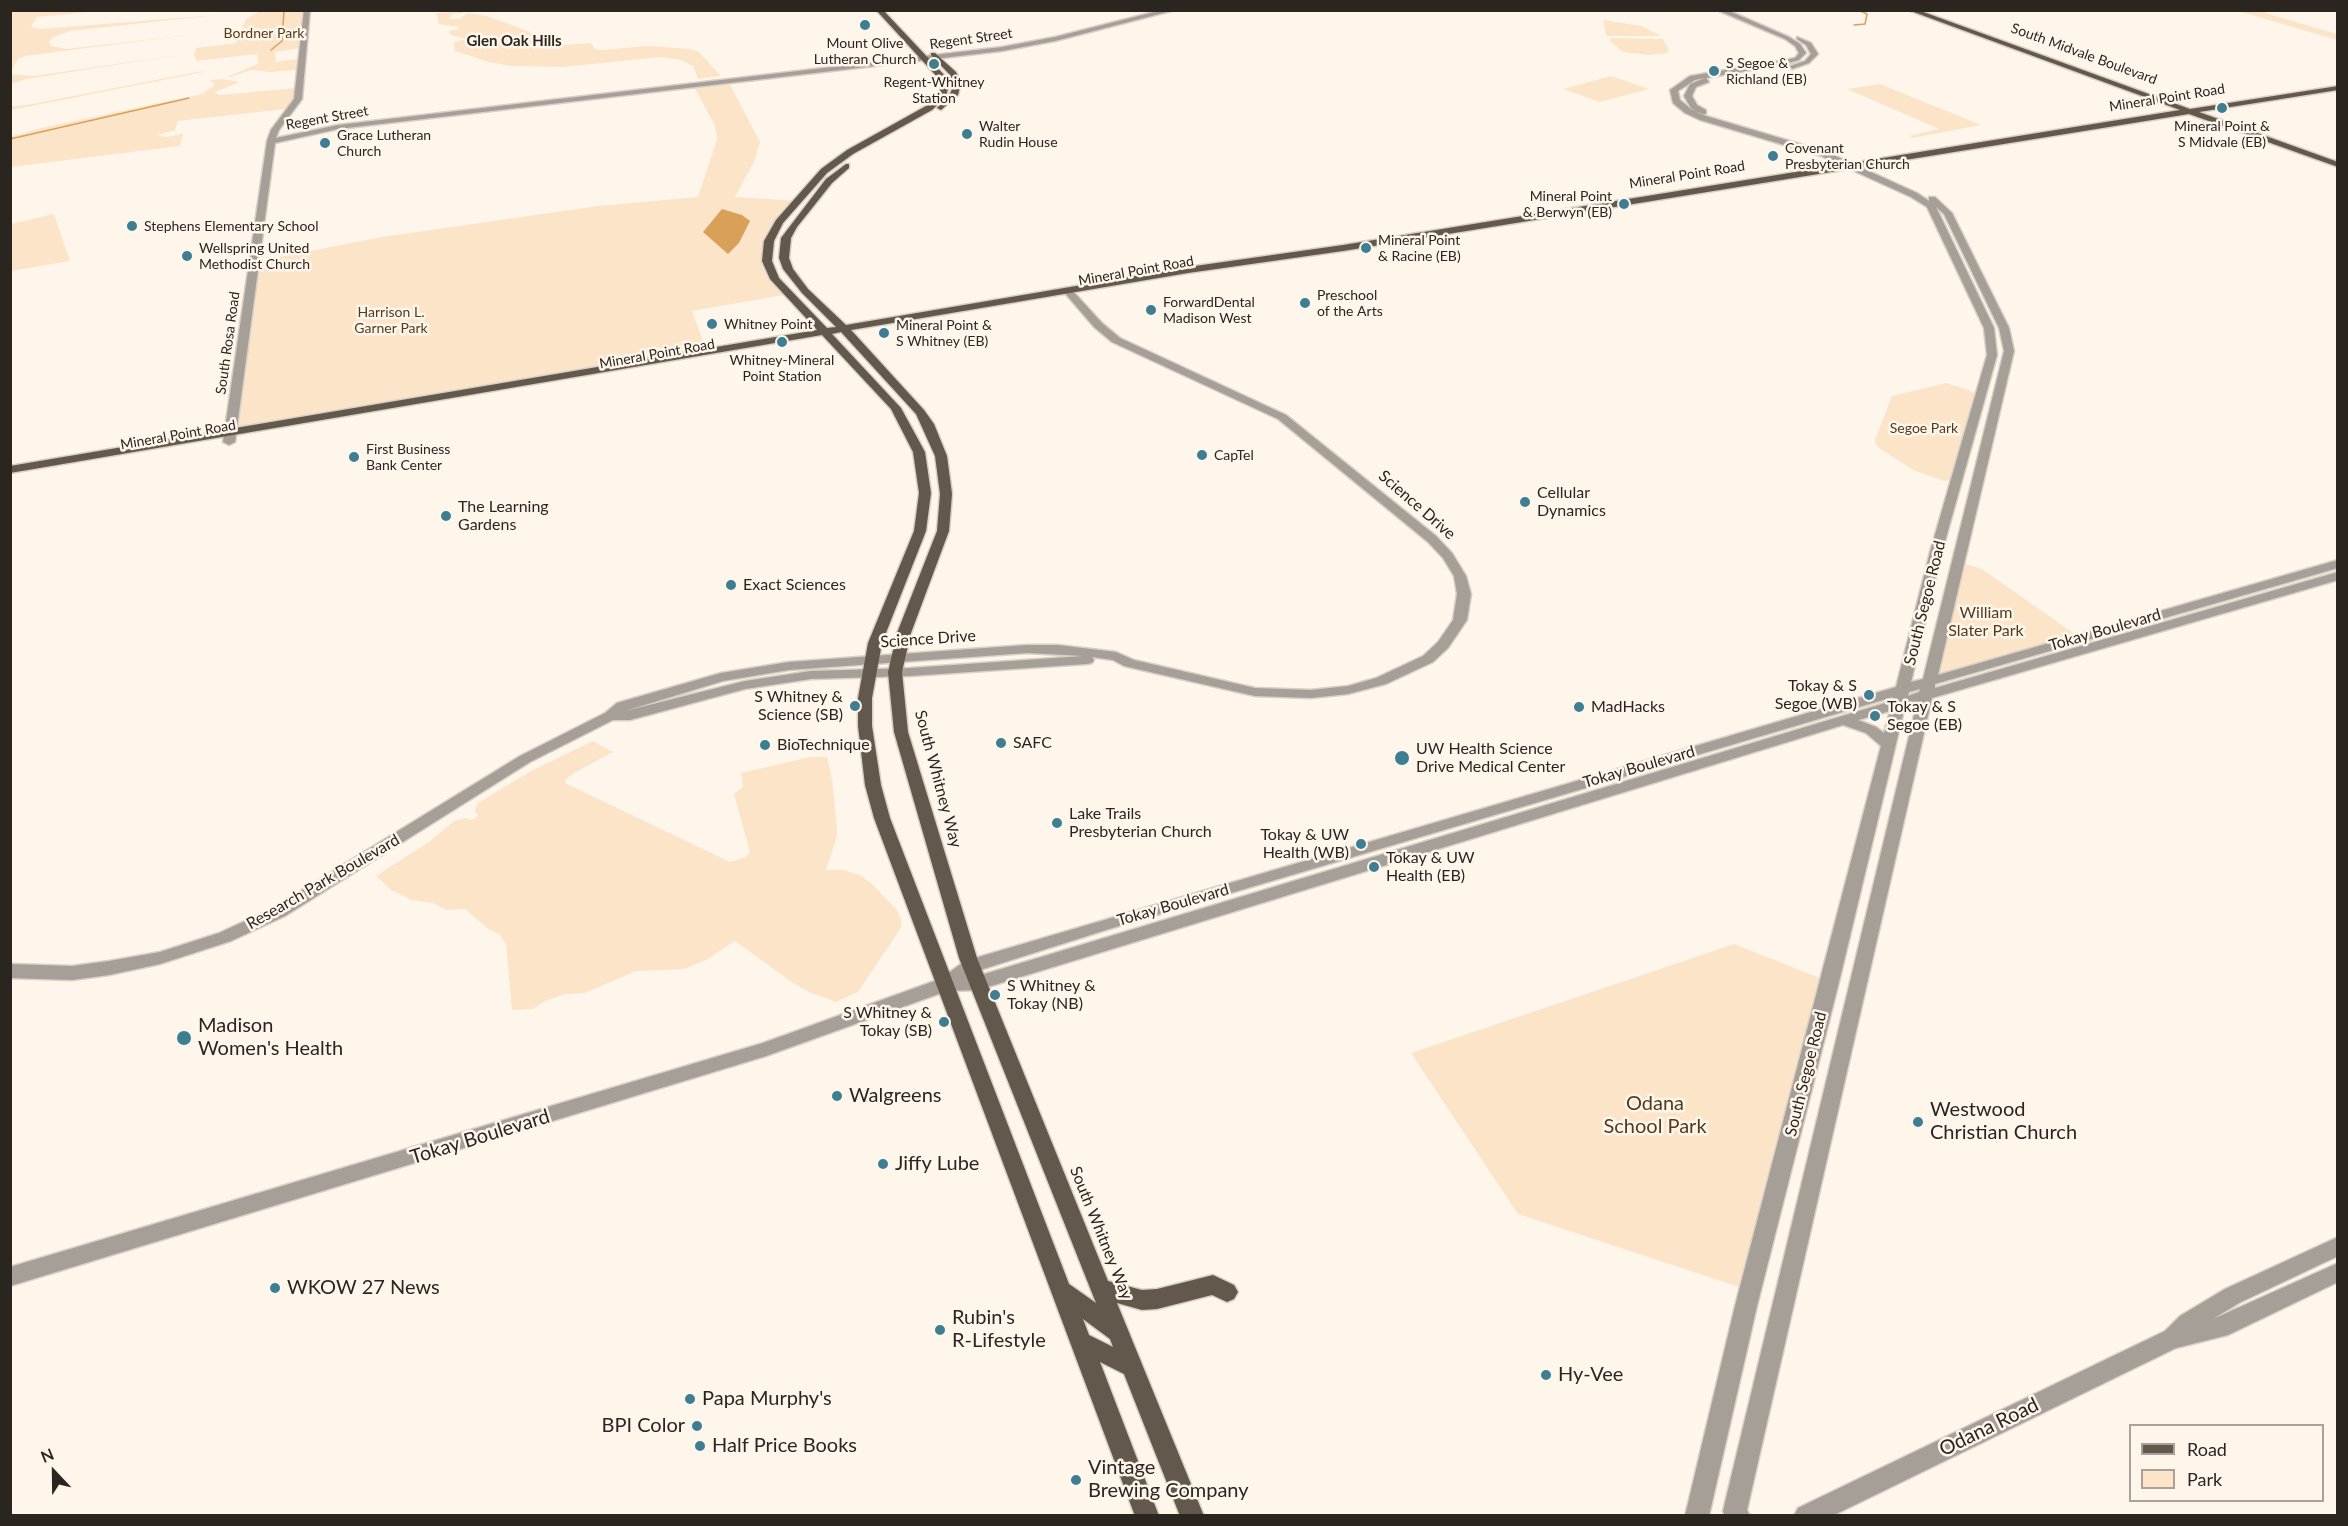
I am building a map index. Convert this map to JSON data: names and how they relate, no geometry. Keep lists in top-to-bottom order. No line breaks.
{"streets":{"main road":["South Midvale Boulevard","Mineral Point Road","South Whitney Way"],"street":["Regent Street","South Rosa Road","Science Drive","South Segoe Road","Tokay Boulevard","Research Park Boulevard","Odana Road"]},"crossings":[["Regent Street","South Rosa Road"],["Regent Street","South Whitney Way"],["South Midvale Boulevard","Mineral Point Road"],["Mineral Point Road","South Rosa Road"],["Mineral Point Road","Science Drive"],["Mineral Point Road","South Segoe Road"],["Mineral Point Road","South Whitney Way"],["Science Drive","South Whitney Way"],["Science Drive","Research Park Boulevard"],["South Segoe Road","Tokay Boulevard"],["Tokay Boulevard","South Whitney Way"]],"districts":["Glen Oak Hills"],"parks":["Bordner Park","Harrison L. Garner Park","Segoe Park","William Slater Park","Odana School Park"],"places":["Mount Olive Lutheran Church","Regent-Whitney Station","S Segoe & Richland (EB)","Mineral Point & S Midvale (EB)","Walter Rudin House","Grace Lutheran Church","Covenant Presbyterian Church","Mineral Point & Berwyn (EB)","Stephens Elementary School","Mineral Point & Racine (EB)","Wellspring United Methodist Church","Preschool of the Arts","ForwardDental Madison West","Whitney Point","Mineral Point & S Whitney (EB)","Whitney-Mineral Point Station","CapTel","First Business Bank Center","Cellular Dynamics","The Learning Gardens","Exact Sciences","Tokay & S Segoe (WB)","S Whitney & Science (SB)","MadHacks","Tokay & S Segoe (EB)","SAFC","BioTechnique","UW Health Science Drive Medical Center","Lake Trails Presbyterian Church","Tokay & UW Health (WB)","Tokay & UW Health (EB)","S Whitney & Tokay (NB)","S Whitney & Tokay (SB)","Madison Women's Health","Walgreens","Westwood Christian Church","Jiffy Lube","WKOW 27 News","Rubin's R-Lifestyle","Hy-Vee","Papa Murphy's","BPI Color","Half Price Books","Vintage Brewing Company"],"legend":["Road","Park"],"north":"top"}
